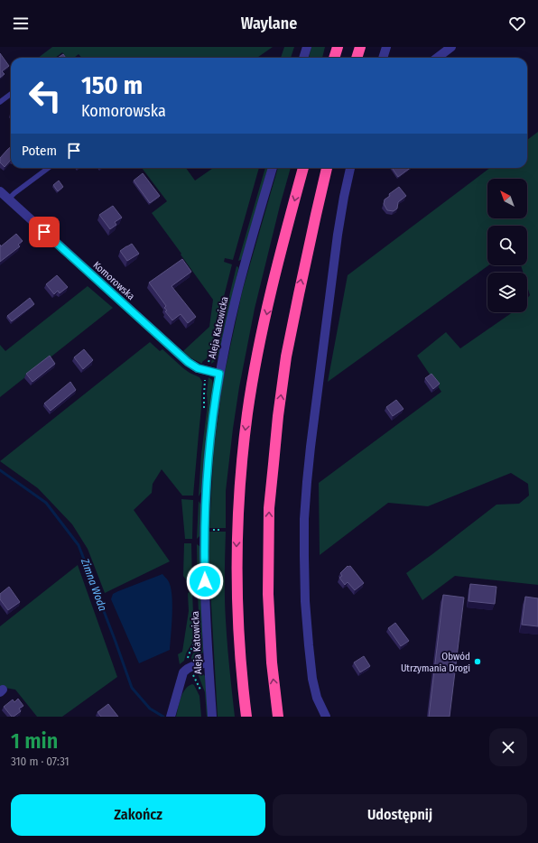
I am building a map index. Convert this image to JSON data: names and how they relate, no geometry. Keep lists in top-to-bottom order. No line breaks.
{"streets":{"street":["Komorowska","Aleja Katowicka"]},"crossings":[["Komorowska","Aleja Katowicka"]],"water":["Zimna Woda"],"places":["Obwód Utrzymania Drogi"],"north":"top left","page":{"header":"Waylane","turn":["150 m","Komorowska"],"then":"Potem","heading":["1 min","310 m · 07:31"],"buttons":["Zakończ","Udostępnij"]}}
